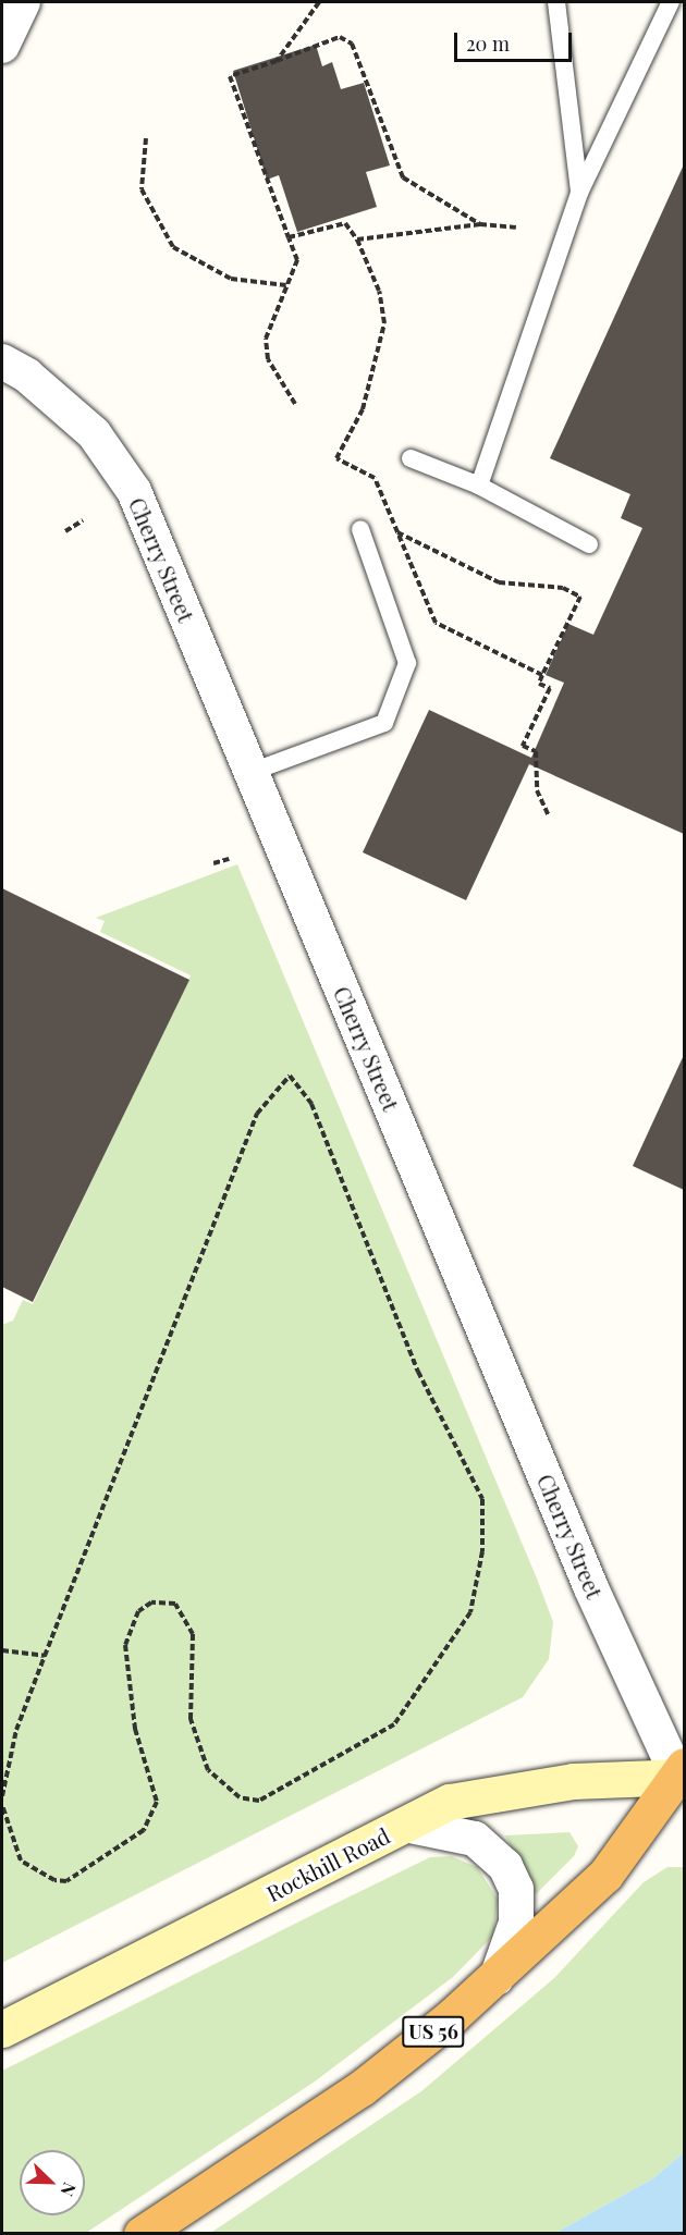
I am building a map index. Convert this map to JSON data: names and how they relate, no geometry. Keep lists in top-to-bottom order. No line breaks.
{"streets":{"highway":["US 56"],"main road":["Rockhill Road"],"street":["Cherry Street"]},"crossings":[["Cherry Street","Rockhill Road"],["Cherry Street","US 56"],["Rockhill Road","US 56"]],"scale_bar":"20 m","north":"bottom right"}
